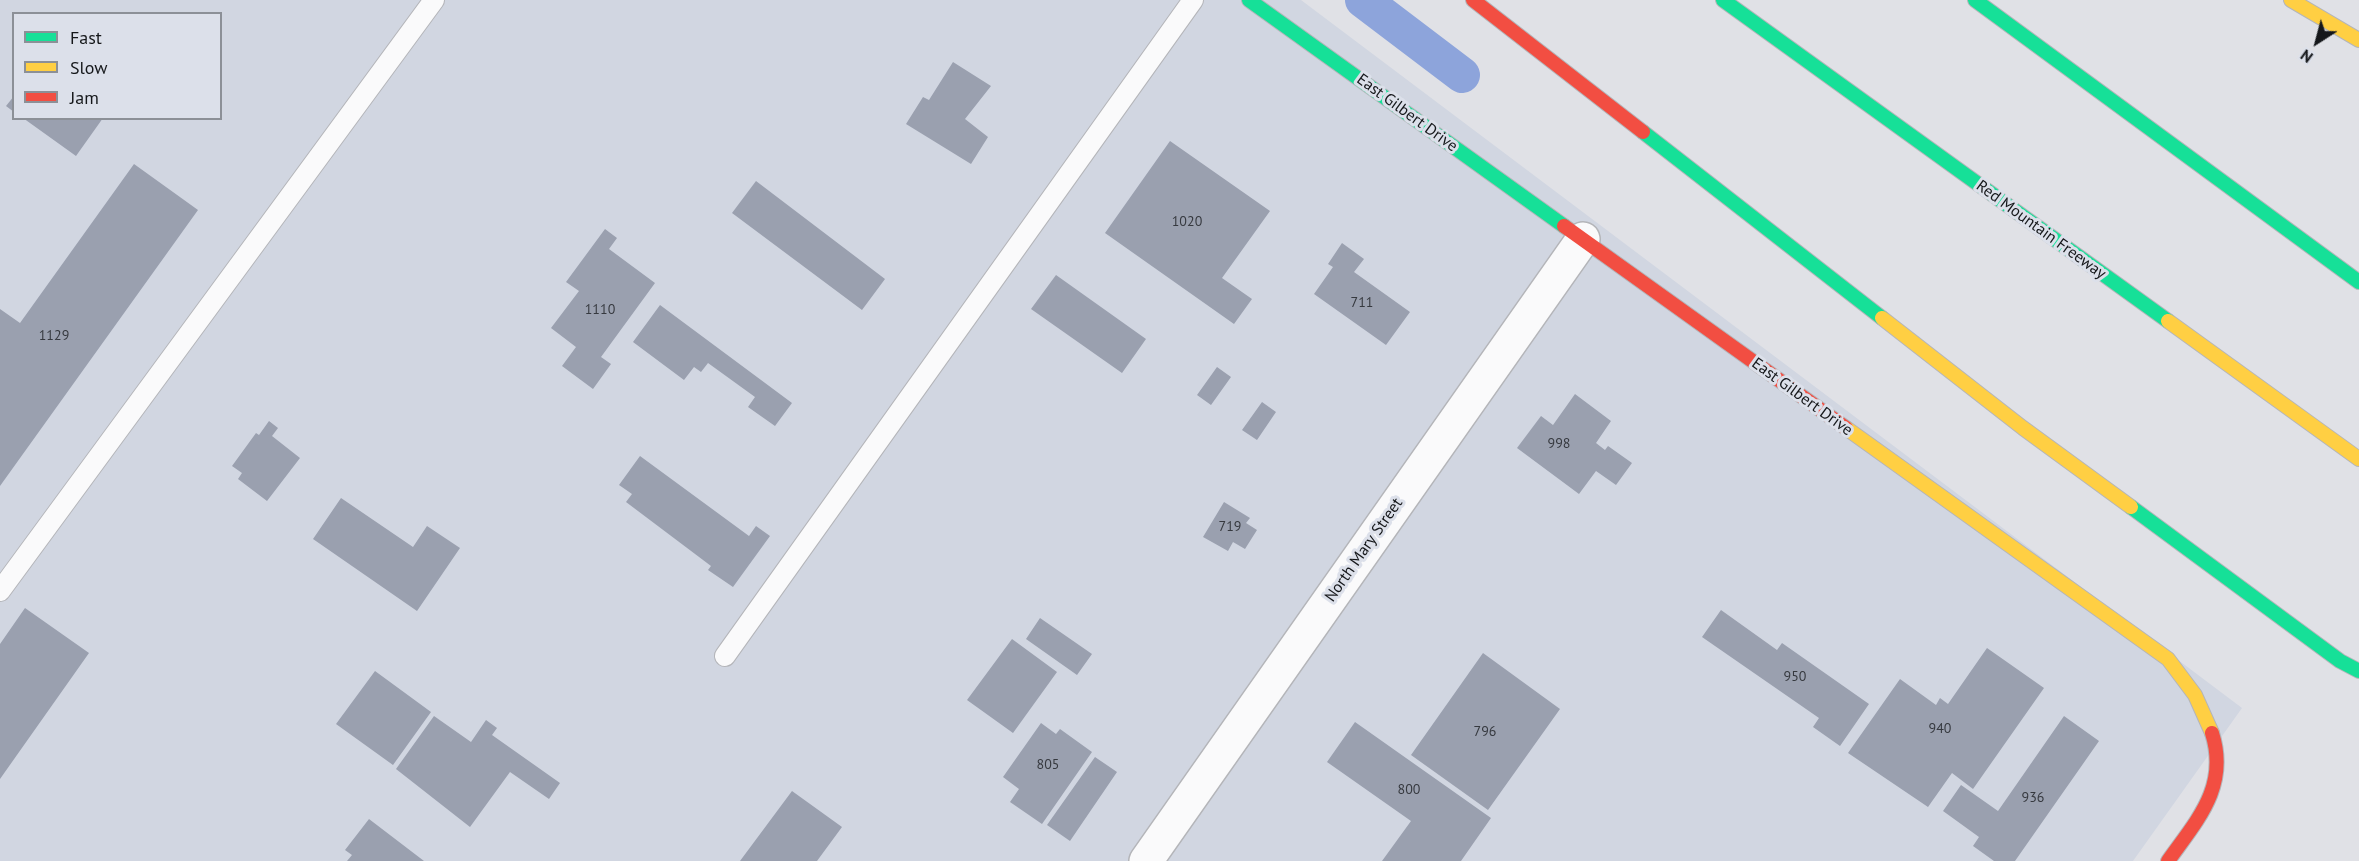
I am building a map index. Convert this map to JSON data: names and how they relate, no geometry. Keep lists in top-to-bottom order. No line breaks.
{"streets":{"main road":["East Gilbert Drive","Red Mountain Freeway"],"street":["North Mary Street"]},"crossings":[["East Gilbert Drive","North Mary Street"]],"house_numbers":["1020","711","1110","1129","998","719","950","940","796","805","800","936"],"legend":["Fast","Slow","Jam"],"north":"bottom left"}
